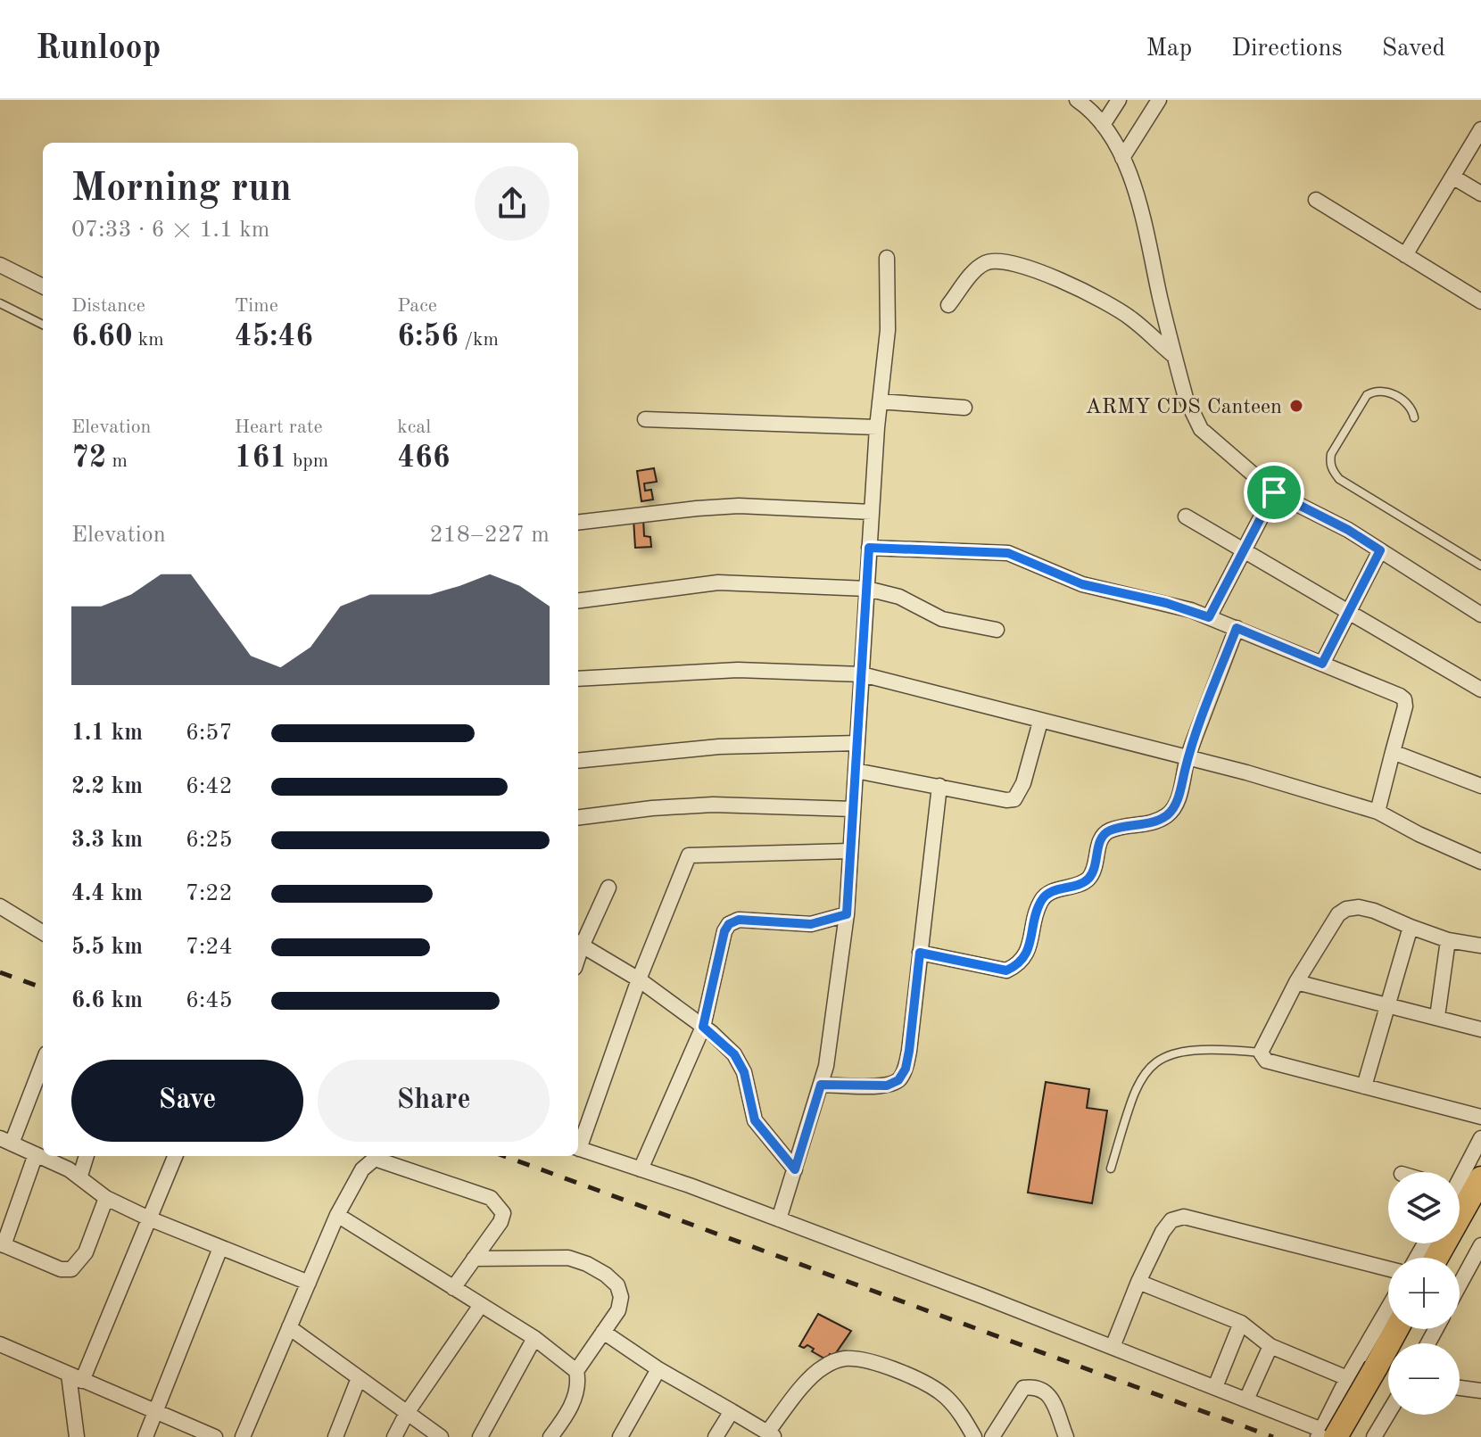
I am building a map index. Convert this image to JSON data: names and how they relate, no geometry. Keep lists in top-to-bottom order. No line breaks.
{"places":["ARMY CDS Canteen"],"page":{"header":"Runloop","nav":["Map","Directions","Saved"],"heading":["Morning run","07:33 · 6 × 1.1 km"],"stats":[["Distance","6.60 km"],["Time","45:46"],["Pace","6:56 /km"],["Elevation","72 m"],["Heart rate","161 bpm"],["kcal","466"]],"chart":["Elevation","218–227 m"],"list":[{"name":"1.1 km","note":"6:57"},{"name":"2.2 km","note":"6:42"},{"name":"3.3 km","note":"6:25"},{"name":"4.4 km","note":"7:22"},{"name":"5.5 km","note":"7:24"},{"name":"6.6 km","note":"6:45"}],"buttons":["Save","Share"],"map_buttons":["+","−"]}}
